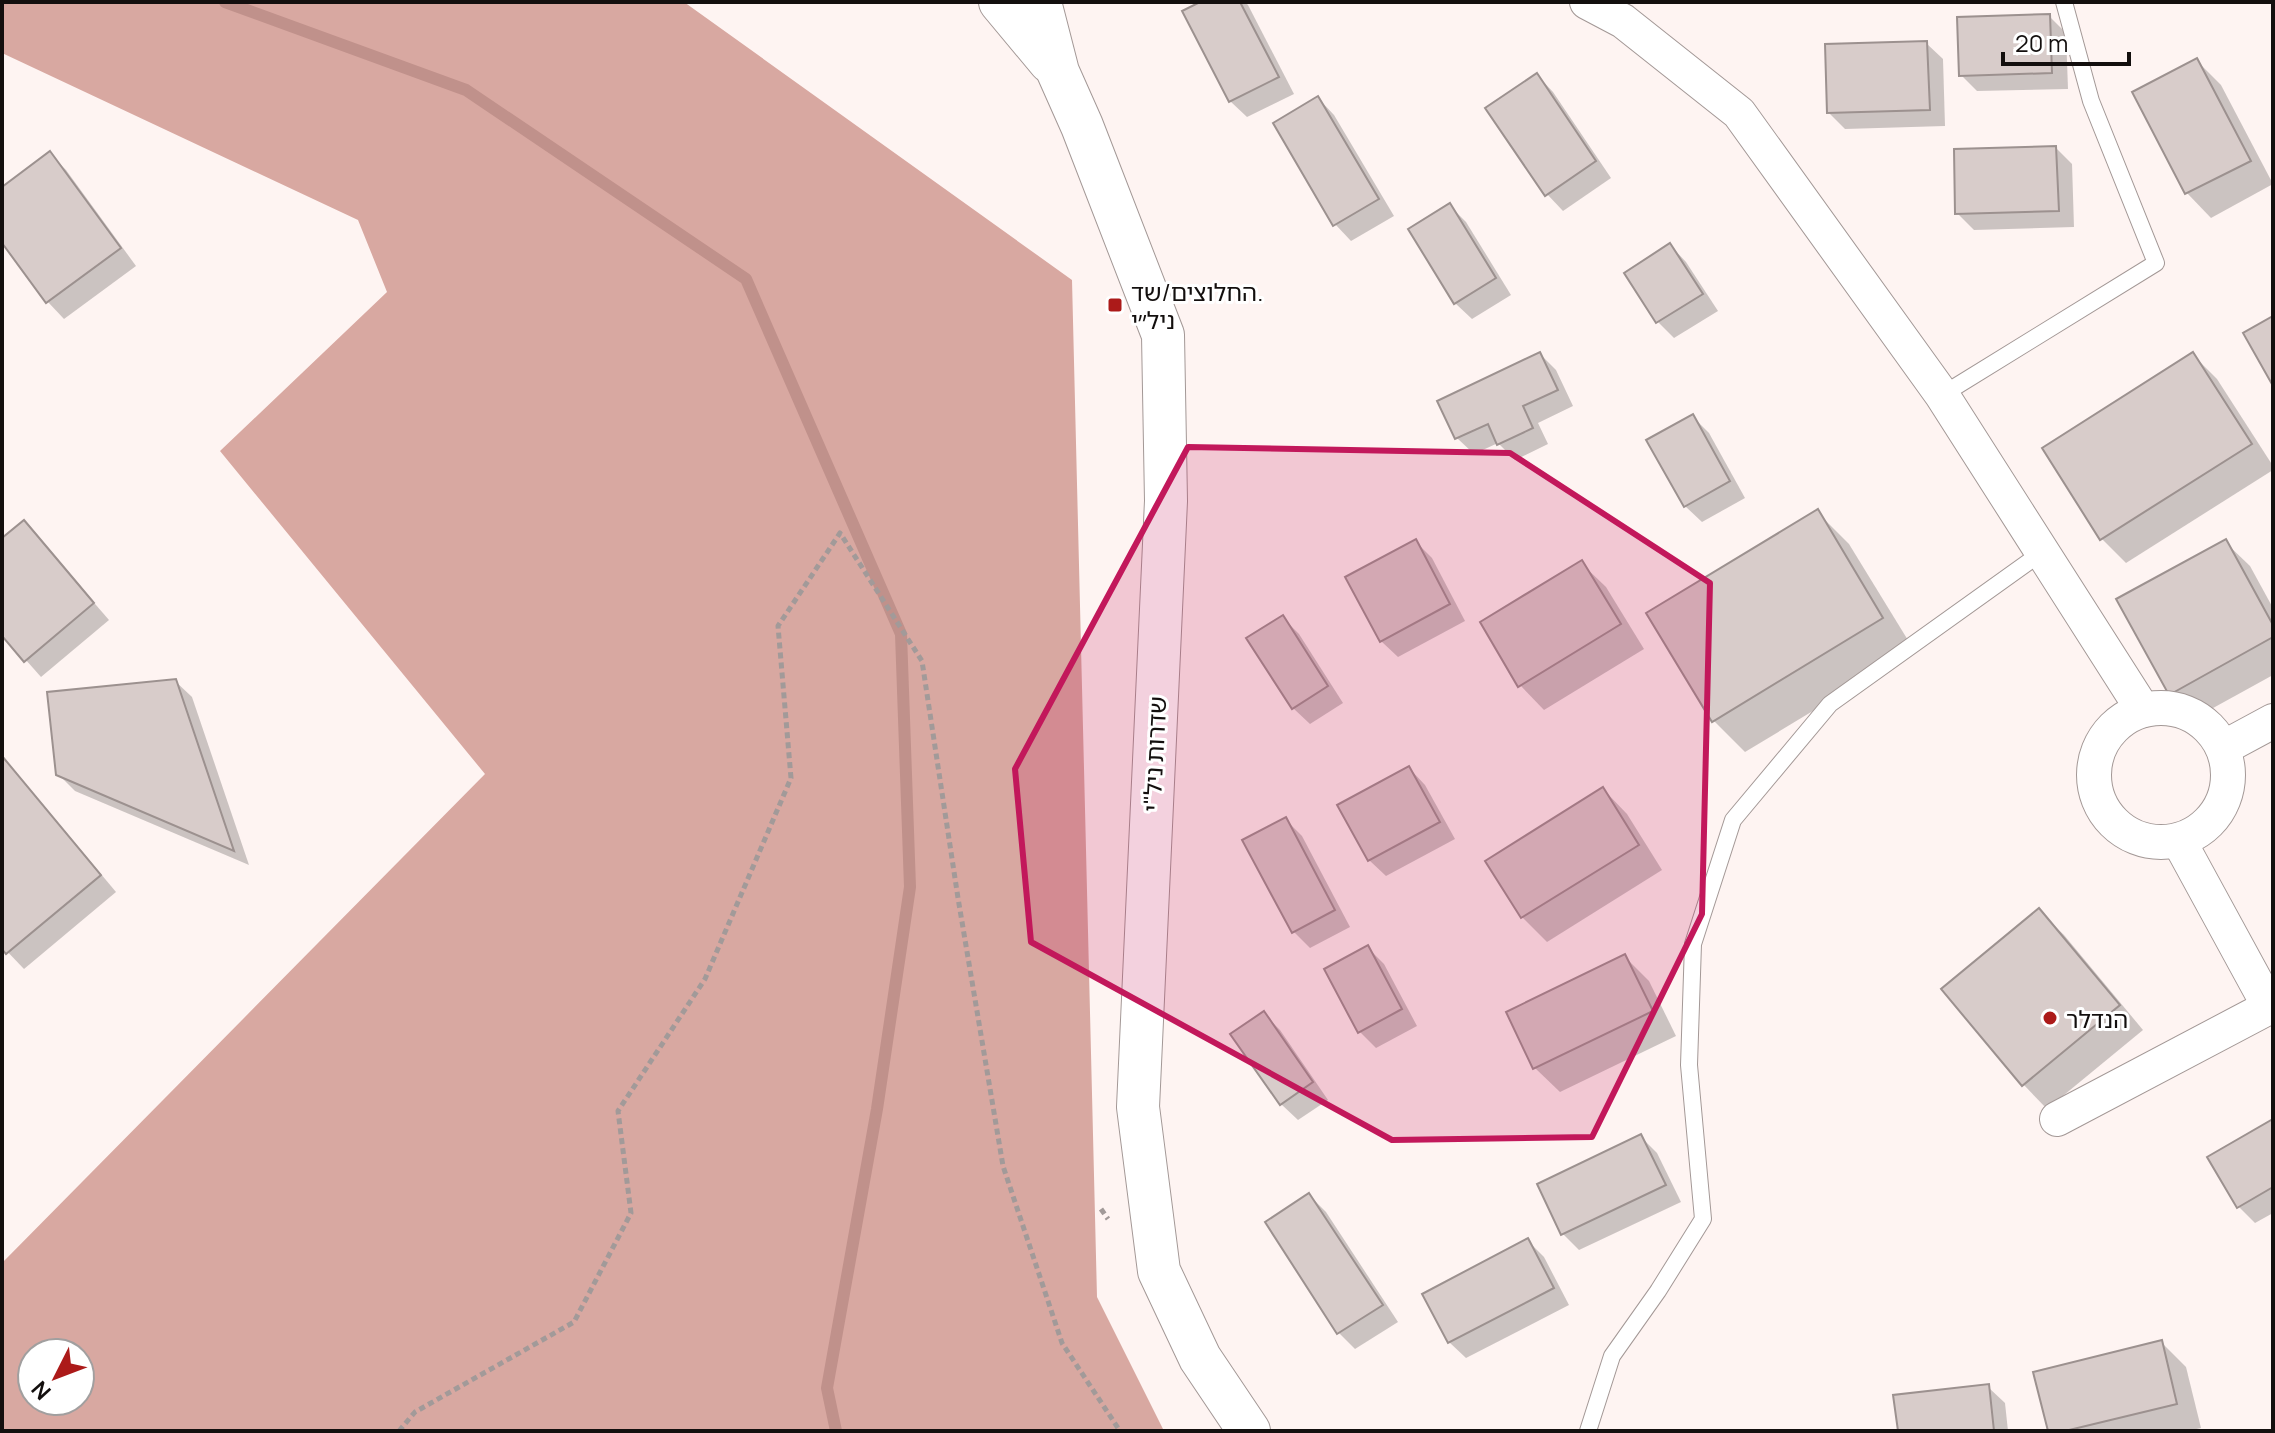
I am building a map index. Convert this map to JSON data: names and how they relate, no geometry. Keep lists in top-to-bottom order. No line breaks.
{"streets":{"street":["שדרות ניל\"י"]},"places":{"transit":["החלוצים/שד. ניל״י"],"other":["הנדלר"]},"scale_bar":"20 m","north":"bottom left"}
